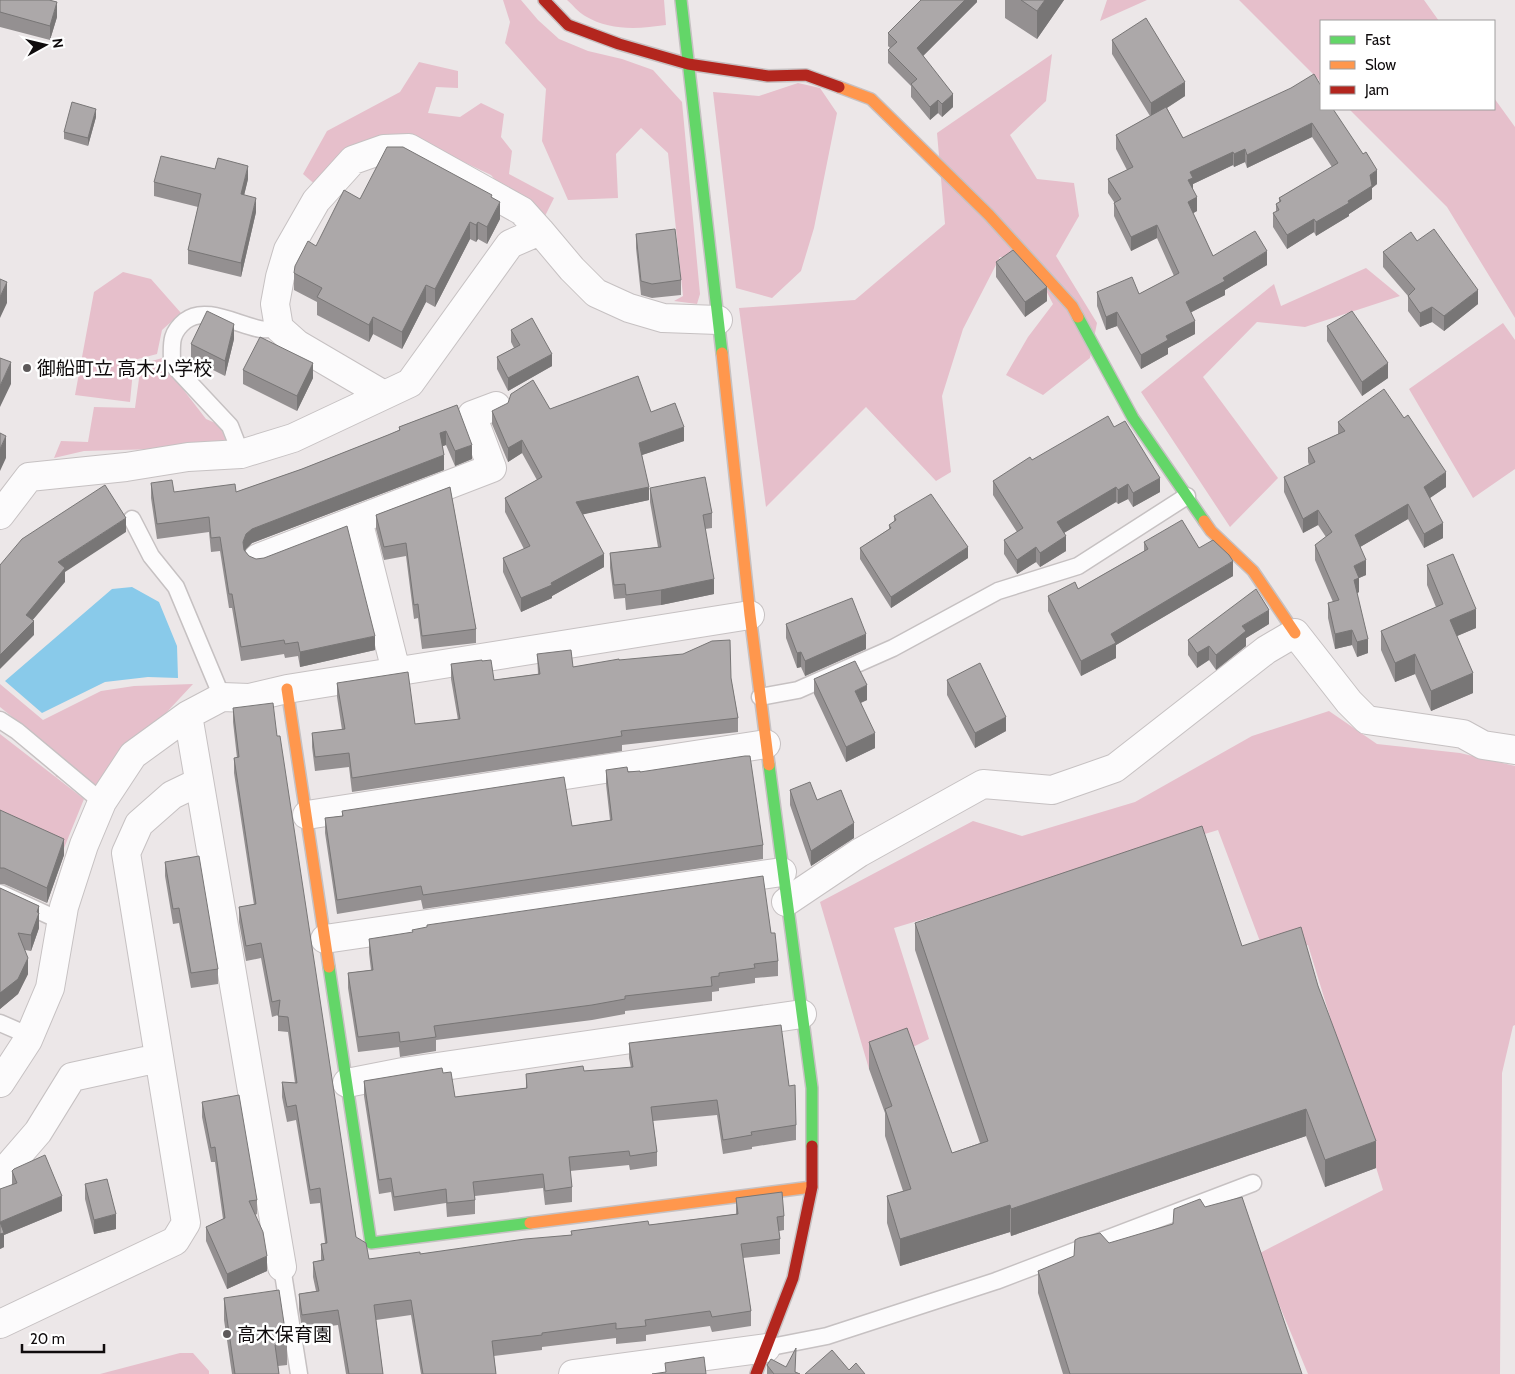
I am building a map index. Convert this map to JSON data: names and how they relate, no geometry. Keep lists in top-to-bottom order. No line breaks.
{"places":["御船町立 高木小学校","高木保育園"],"legend":["Fast","Slow","Jam"],"scale_bar":"20 m","north":"right"}
